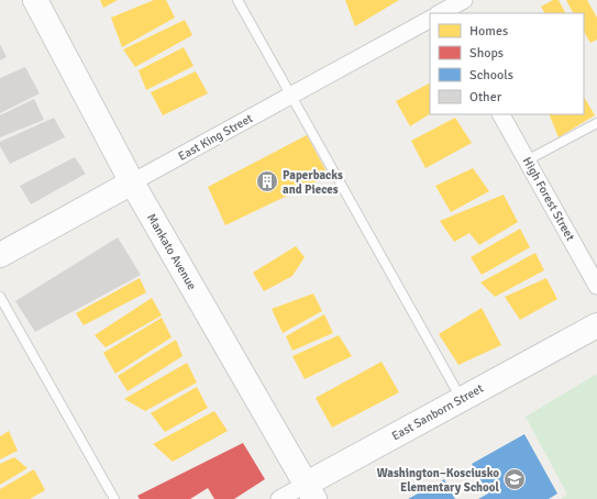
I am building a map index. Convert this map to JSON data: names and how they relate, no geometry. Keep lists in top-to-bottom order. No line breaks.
{"streets":{"main road":["East King Street","Mankato Avenue","East Sanborn Street"],"street":["High Forest Street"]},"crossings":[["East King Street","Mankato Avenue"],["Mankato Avenue","East Sanborn Street"]],"places":{"building":["Paperbacks and Pieces"],"school or university":["Washington–Kosciusko Elementary School"]},"legend":["Homes","Shops","Schools","Other"]}
